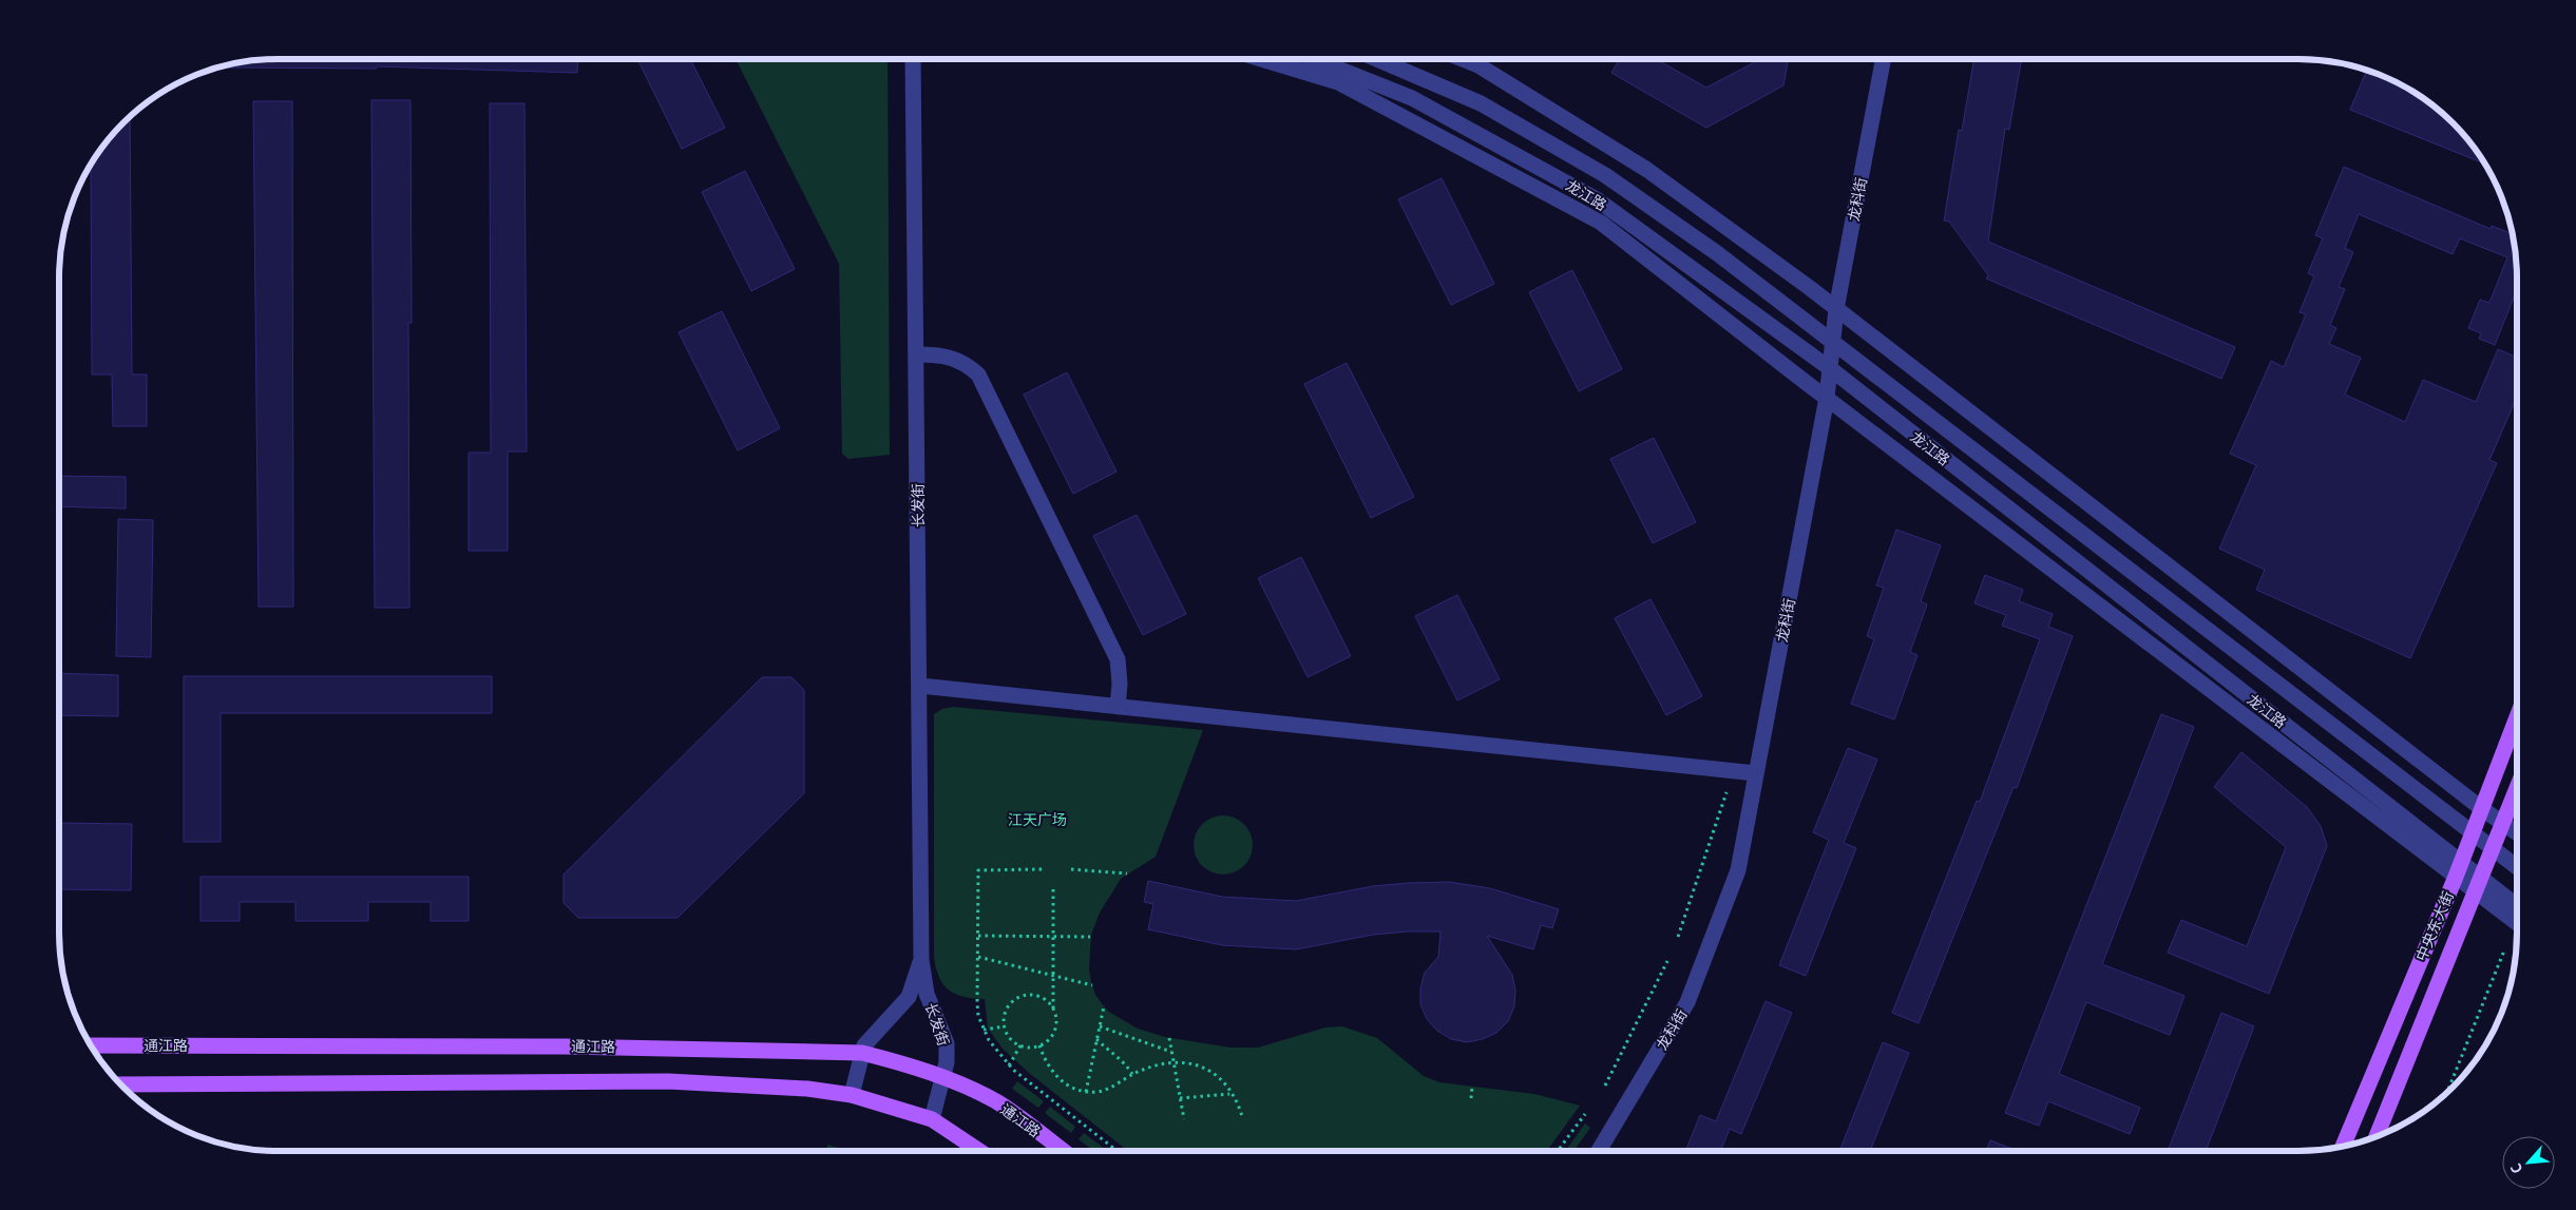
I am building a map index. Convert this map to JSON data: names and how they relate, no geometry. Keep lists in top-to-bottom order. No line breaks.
{"streets":{"main road":["中央东大街","通江路"],"street":["龙江路","龙科街","长发街"]},"crossings":[["龙江路","龙科街"],["龙江路","中央东大街"],["长发街","通江路"]],"parks":["江天广场"],"north":"bottom left"}
